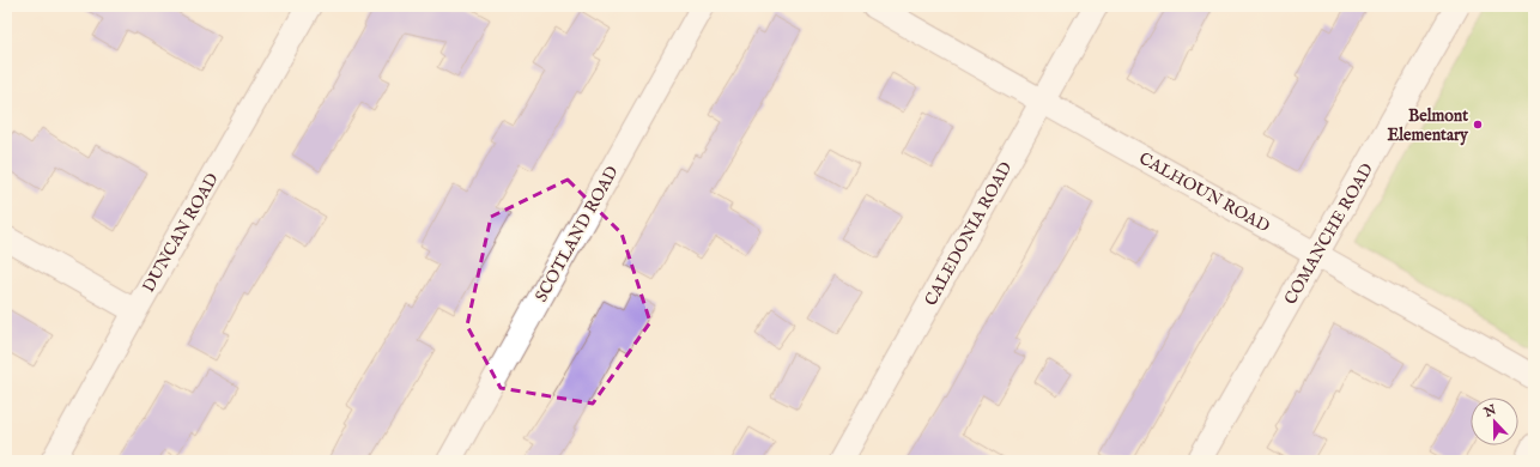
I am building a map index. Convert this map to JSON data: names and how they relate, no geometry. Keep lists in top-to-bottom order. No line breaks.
{"streets":{"street":["CALHOUN ROAD","DUNCAN ROAD","SCOTLAND ROAD","CALEDONIA ROAD","COMANCHE ROAD"]},"crossings":[["CALHOUN ROAD","CALEDONIA ROAD"],["CALHOUN ROAD","COMANCHE ROAD"]],"places":["Belmont Elementary"],"north":"top"}
